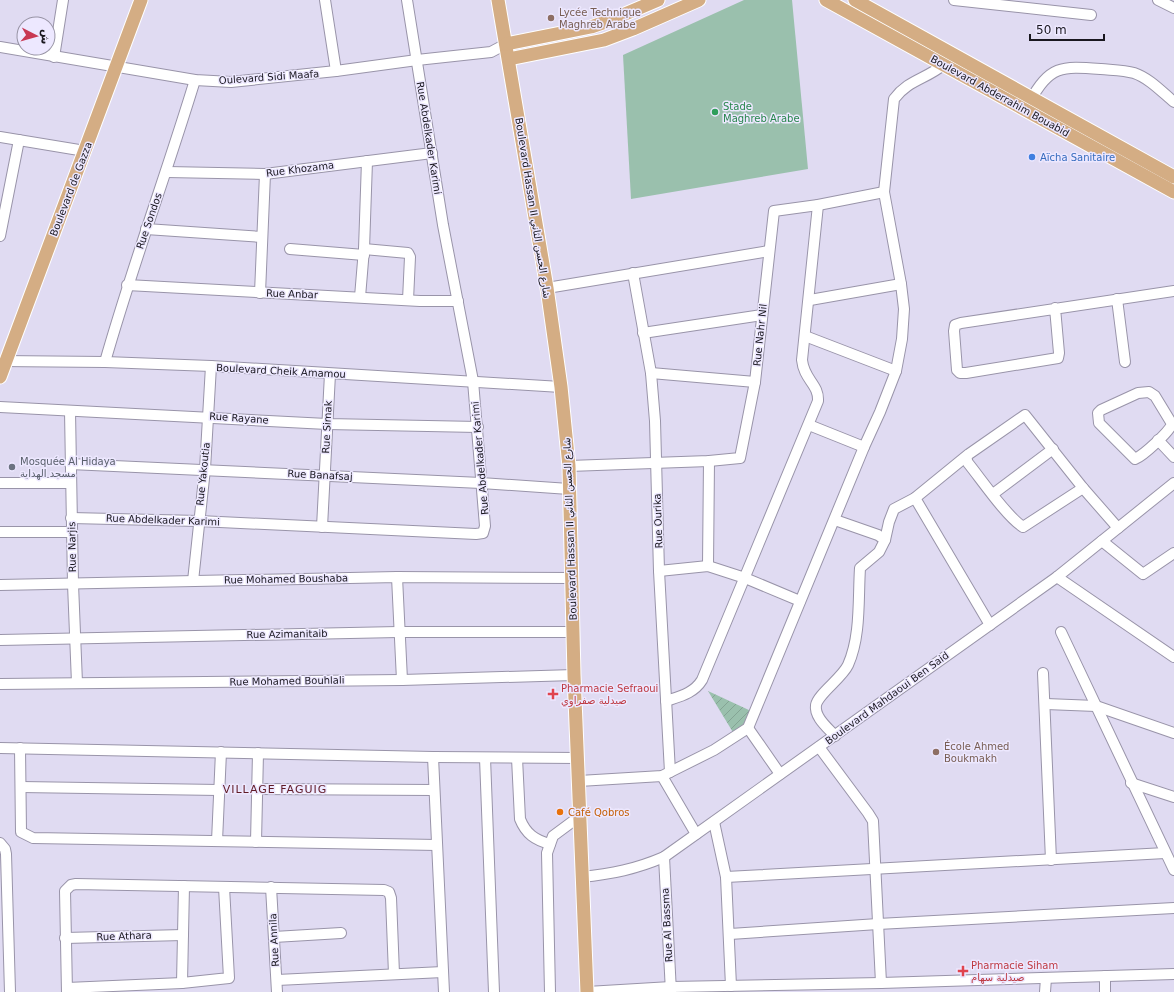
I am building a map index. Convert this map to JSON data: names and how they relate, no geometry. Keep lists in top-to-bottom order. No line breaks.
{"streets":{"main road":["Boulevard Abderrahim Bouabid","Boulevard de Gazza","Boulevard Hassan II شارع الحسن الثاني"],"street":["Oulevard Sidi Maafa","Rue Abdelkader Karimi","Rue Khozama","Rue Sondos","Rue Anbar","Rue Nahr Nil","Boulevard Cheik Amamou","Rue Rayane","Rue Simak","Rue Yakoutia","Rue Banafsaj","Rue Ourika","Rue Narjis","Rue Mohamed Boushaba","Rue Azimanitaib","Rue Mohamed Bouhlali","Boulevard Mahdaoui Ben Said","Rue Al Bassma","Rue Athara","Rue Annila"]},"crossings":[["Oulevard Sidi Maafa","Rue Abdelkader Karimi"],["Oulevard Sidi Maafa","Boulevard de Gazza"],["Oulevard Sidi Maafa","Rue Sondos"],["Rue Abdelkader Karimi","Rue Khozama"],["Rue Abdelkader Karimi","Rue Anbar"],["Rue Abdelkader Karimi","Boulevard Cheik Amamou"],["Rue Abdelkader Karimi","Rue Rayane"],["Rue Abdelkader Karimi","Rue Simak"],["Rue Abdelkader Karimi","Rue Yakoutia"],["Rue Abdelkader Karimi","Rue Banafsaj"],["Rue Abdelkader Karimi","Rue Narjis"],["Rue Khozama","Rue Sondos"],["Boulevard de Gazza","Boulevard Cheik Amamou"],["Boulevard Hassan II شارع الحسن الثاني","Boulevard Cheik Amamou"],["Boulevard Hassan II شارع الحسن الثاني","Rue Banafsaj"],["Boulevard Hassan II شارع الحسن الثاني","Rue Mohamed Boushaba"],["Boulevard Hassan II شارع الحسن الثاني","Rue Azimanitaib"],["Boulevard Hassan II شارع الحسن الثاني","Rue Mohamed Bouhlali"],["Boulevard Hassan II شارع الحسن الثاني","Boulevard Mahdaoui Ben Said"],["Rue Sondos","Rue Anbar"],["Rue Sondos","Boulevard Cheik Amamou"],["Boulevard Cheik Amamou","Rue Simak"],["Boulevard Cheik Amamou","Rue Yakoutia"],["Rue Rayane","Rue Simak"],["Rue Rayane","Rue Yakoutia"],["Rue Rayane","Rue Narjis"],["Rue Simak","Rue Banafsaj"],["Rue Yakoutia","Rue Banafsaj"],["Rue Yakoutia","Rue Mohamed Boushaba"],["Rue Banafsaj","Rue Narjis"],["Rue Ourika","Boulevard Mahdaoui Ben Said"],["Rue Narjis","Rue Mohamed Boushaba"],["Rue Narjis","Rue Azimanitaib"],["Rue Narjis","Rue Mohamed Bouhlali"],["Boulevard Mahdaoui Ben Said","Rue Al Bassma"]],"districts":["VILLAGE FAGUIG"],"places":{"other":["Lycée Technique Maghreb Arabe","Stade Maghreb Arabe","Aïcha Sanitaire","Mosquée Al Hidaya مسجد الهداية","École Ahmed Boukmakh","Café Qobros"],"health":["Pharmacie Sefraoui صيدلية صفراوي","Pharmacie Siham صيدلية سهام"]},"scale_bar":"50 m","north":"right"}
